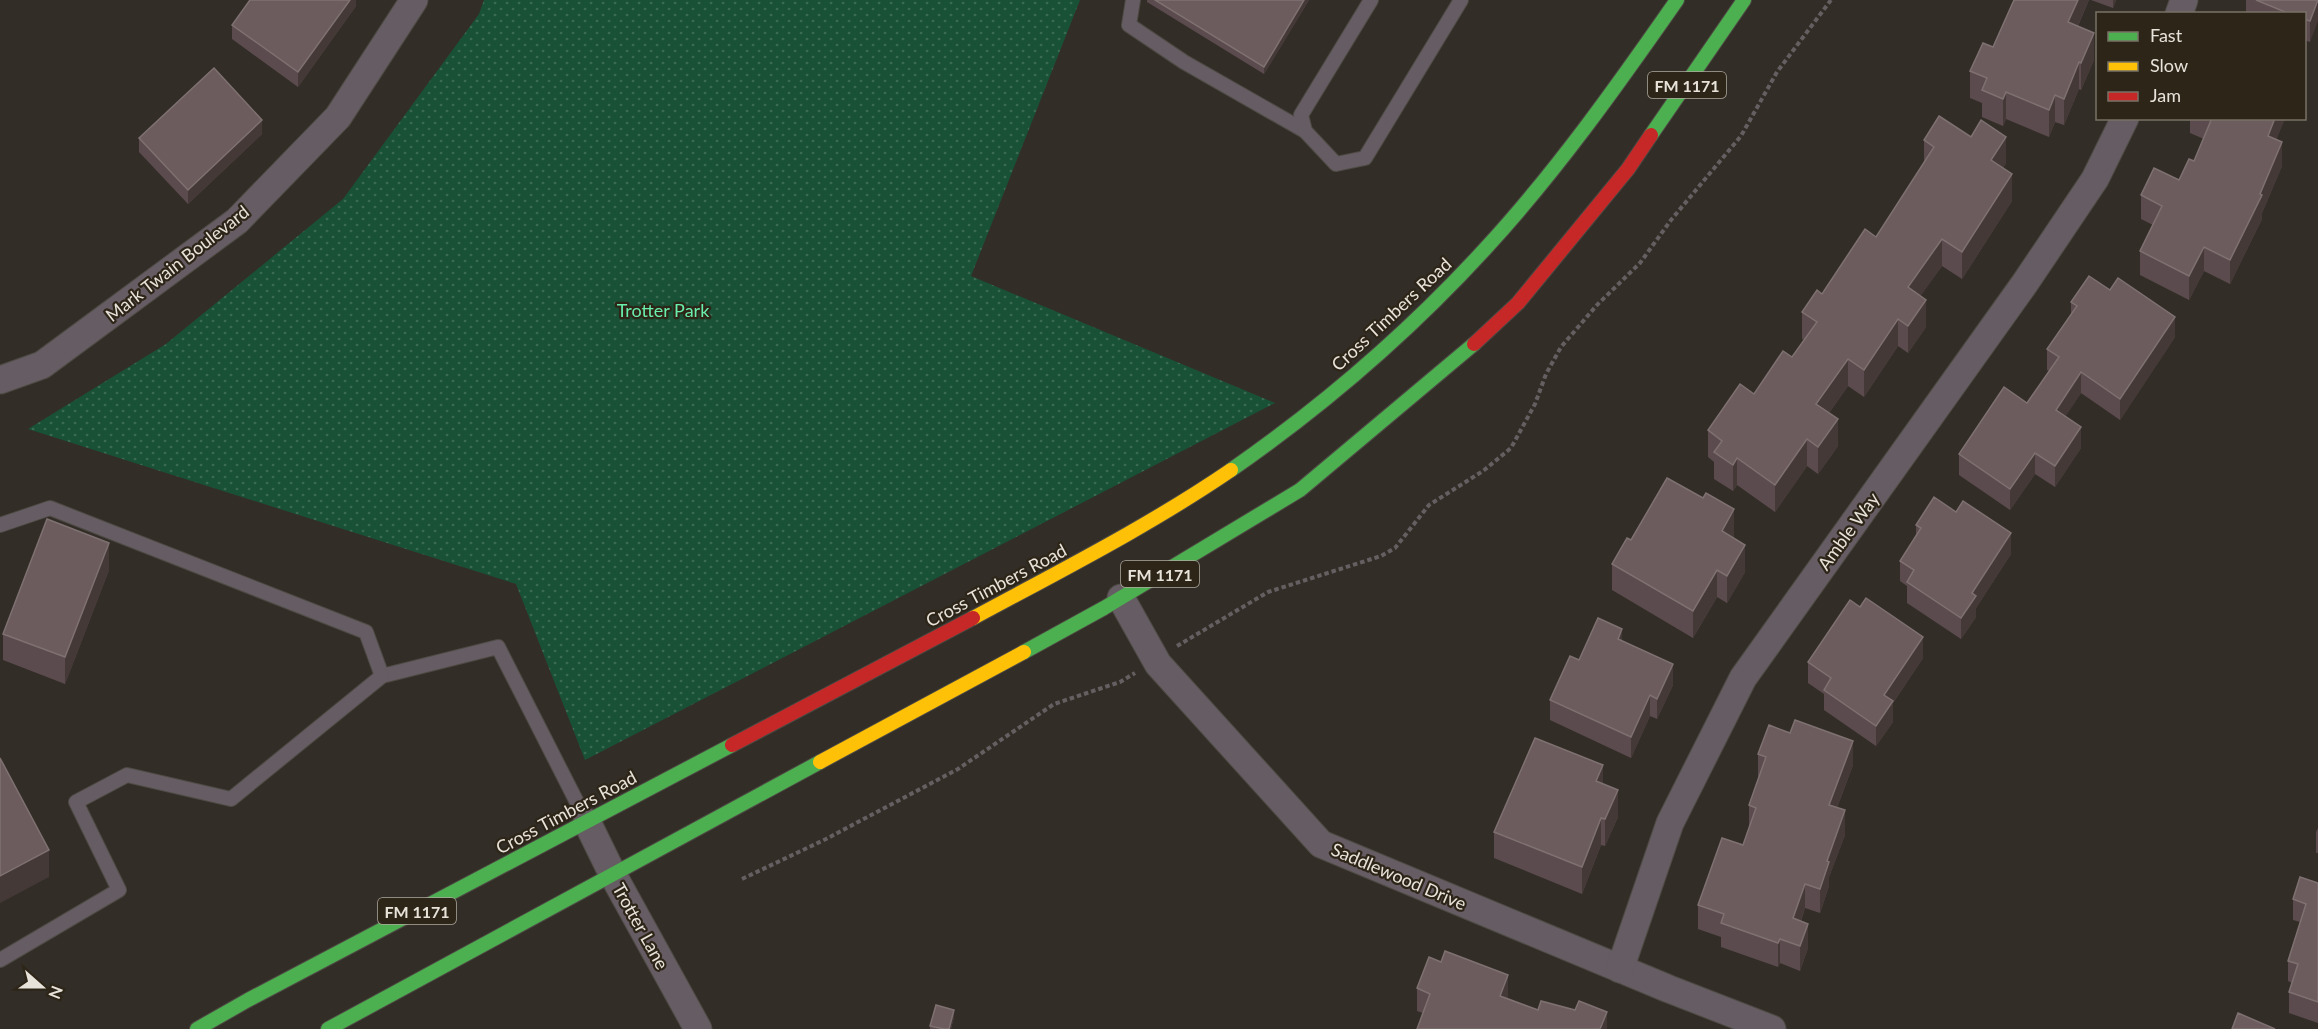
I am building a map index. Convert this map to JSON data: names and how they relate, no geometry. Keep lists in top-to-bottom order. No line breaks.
{"streets":{"main road":["FM 1171","Cross Timbers Road"],"street":["Mark Twain Boulevard","Amble Way","Saddlewood Drive","Trotter Lane"]},"crossings":[["FM 1171","Saddlewood Drive"],["FM 1171","Trotter Lane"],["Cross Timbers Road","Trotter Lane"],["Amble Way","Saddlewood Drive"]],"parks":["Trotter Park"],"legend":["Fast","Slow","Jam"],"north":"right"}
